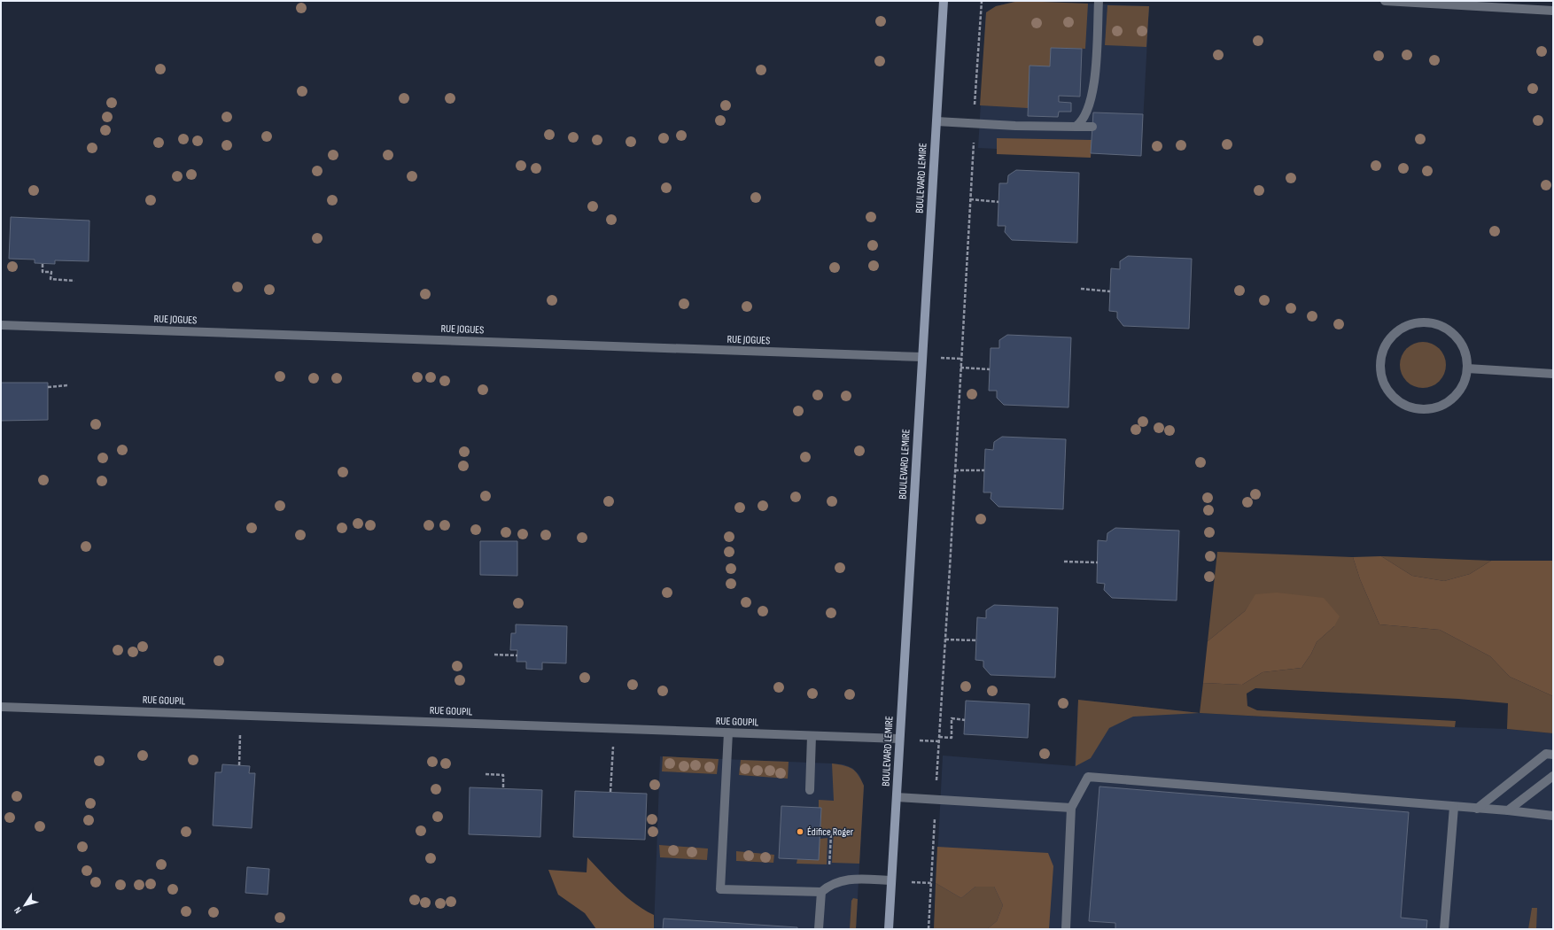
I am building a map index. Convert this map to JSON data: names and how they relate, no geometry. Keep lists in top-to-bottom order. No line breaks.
{"streets":{"main road":["BOULEVARD LEMIRE"],"street":["RUE JOGUES","RUE GOUPIL"]},"crossings":[["BOULEVARD LEMIRE","RUE JOGUES"],["BOULEVARD LEMIRE","RUE GOUPIL"]],"places":["Édifice Roger"],"north":"bottom left"}
